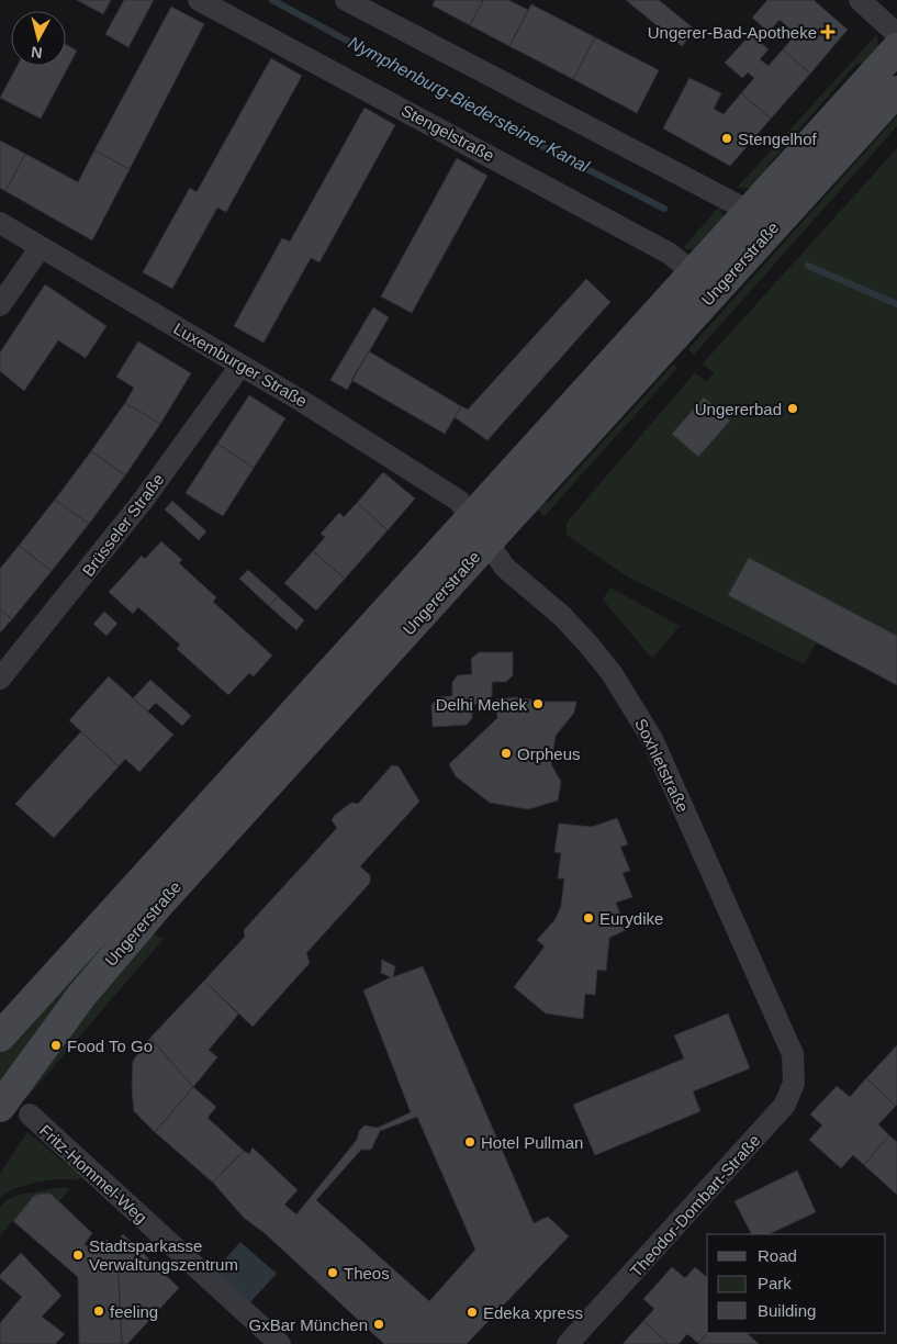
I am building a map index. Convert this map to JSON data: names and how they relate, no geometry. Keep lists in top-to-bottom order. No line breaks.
{"streets":{"main road":["Ungererstraße"],"street":["Stengelstraße","Luxemburger Straße","Brüsseler Straße","Soxhletstraße","Fritz-Hommel-Weg","Theodor-Dombart-Straße"]},"crossings":[["Stengelstraße","Ungererstraße"],["Ungererstraße","Luxemburger Straße"],["Ungererstraße","Soxhletstraße"],["Luxemburger Straße","Brüsseler Straße"],["Luxemburger Straße","Soxhletstraße"],["Soxhletstraße","Theodor-Dombart-Straße"]],"water":["Nymphenburg-Biedersteiner Kanal"],"places":{"health":["Ungerer-Bad-Apotheke"],"other":["Stengelhof","Ungererbad","Delhi Mehek","Orpheus","Eurydike","Food To Go","Hotel Pullman","Stadtsparkasse Verwaltungszentrum","Theos","feeling","Edeka xpress","GxBar München"]},"legend":["Road","Park","Building"],"north":"bottom"}
